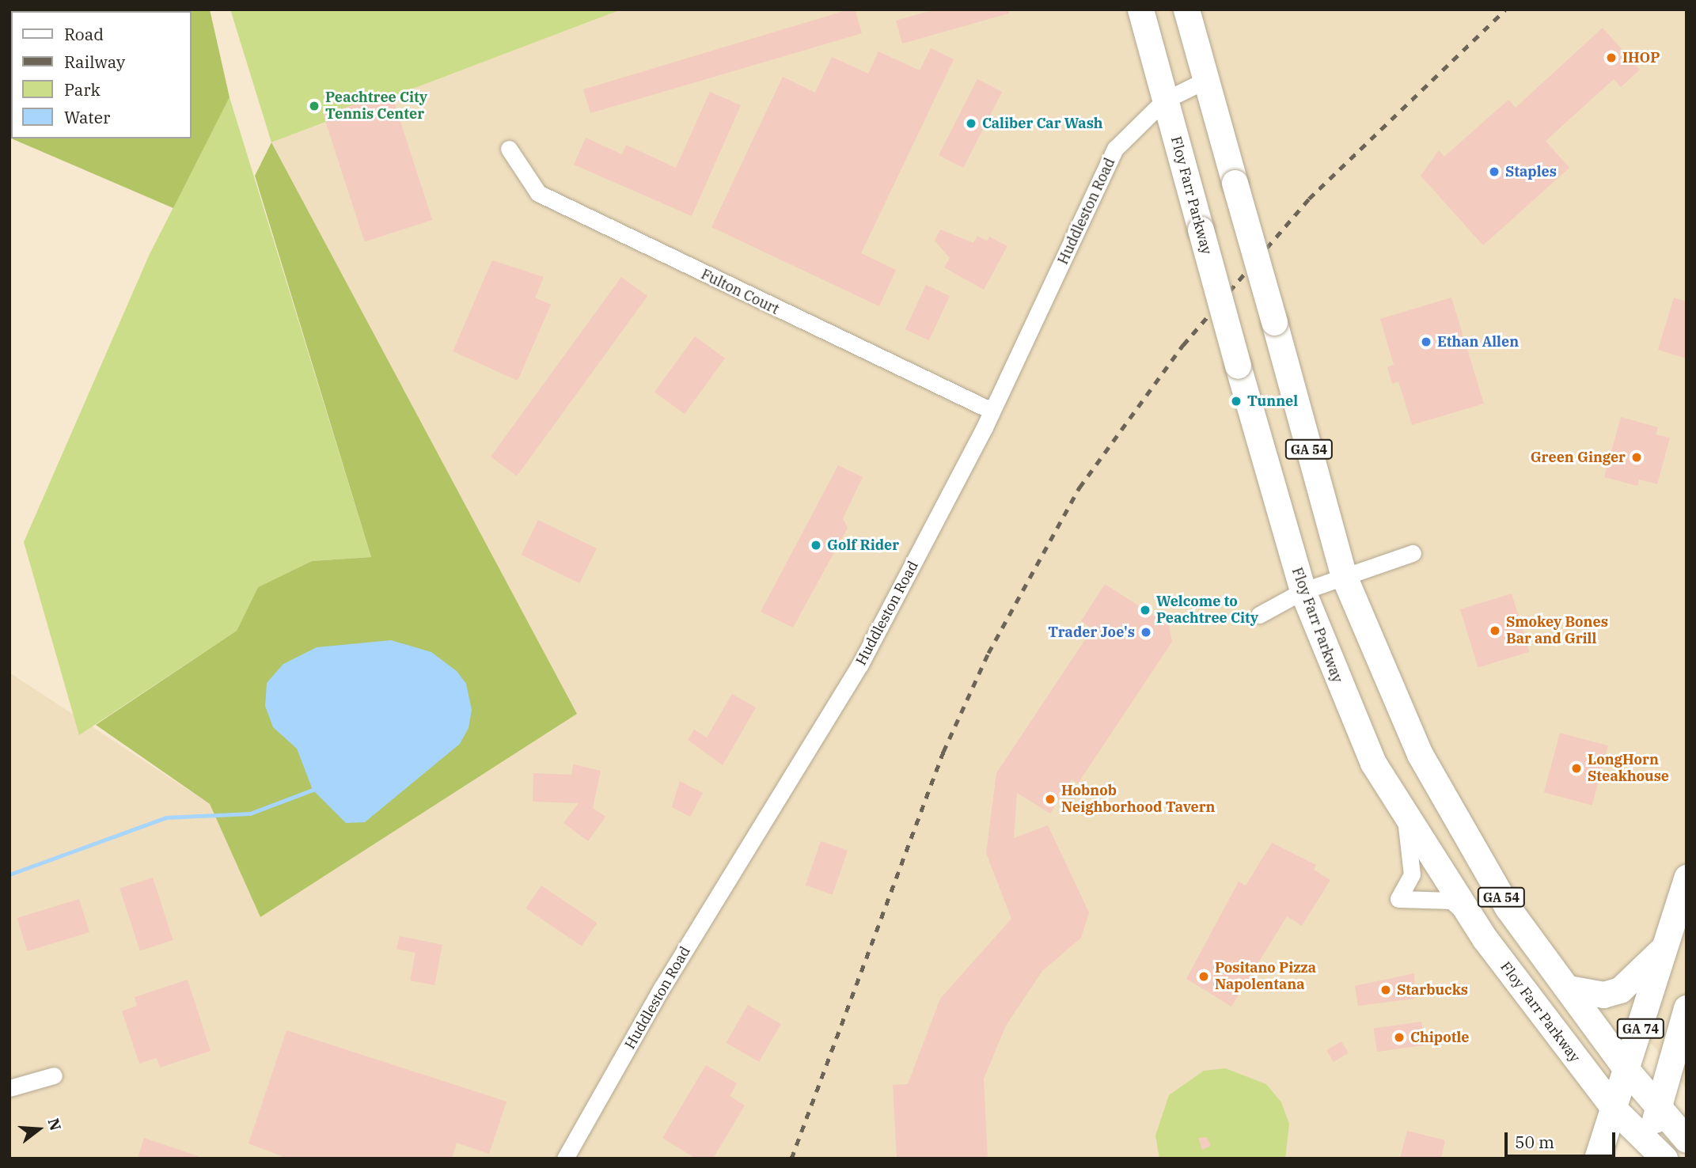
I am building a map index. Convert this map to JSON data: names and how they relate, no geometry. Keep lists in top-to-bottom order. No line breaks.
{"streets":{"main road":["Floy Farr Parkway","GA 54","GA 74"],"street":["Huddleston Road","Fulton Court"]},"crossings":[["Floy Farr Parkway","Huddleston Road"],["Floy Farr Parkway","GA 74"],["Huddleston Road","Fulton Court"],["Huddleston Road","GA 54"],["GA 54","GA 74"]],"places":["IHOP","Peachtree City Tennis Center","Caliber Car Wash","Staples","Ethan Allen","Tunnel","Green Ginger","Golf Rider","Welcome to Peachtree City","Smokey Bones Bar and Grill","Trader Joe's","LongHorn Steakhouse","Hobnob Neighborhood Tavern","Positano Pizza Napolentana","Starbucks","Chipotle"],"legend":["Road","Railway","Park","Water"],"scale_bar":"50 m","north":"right"}
